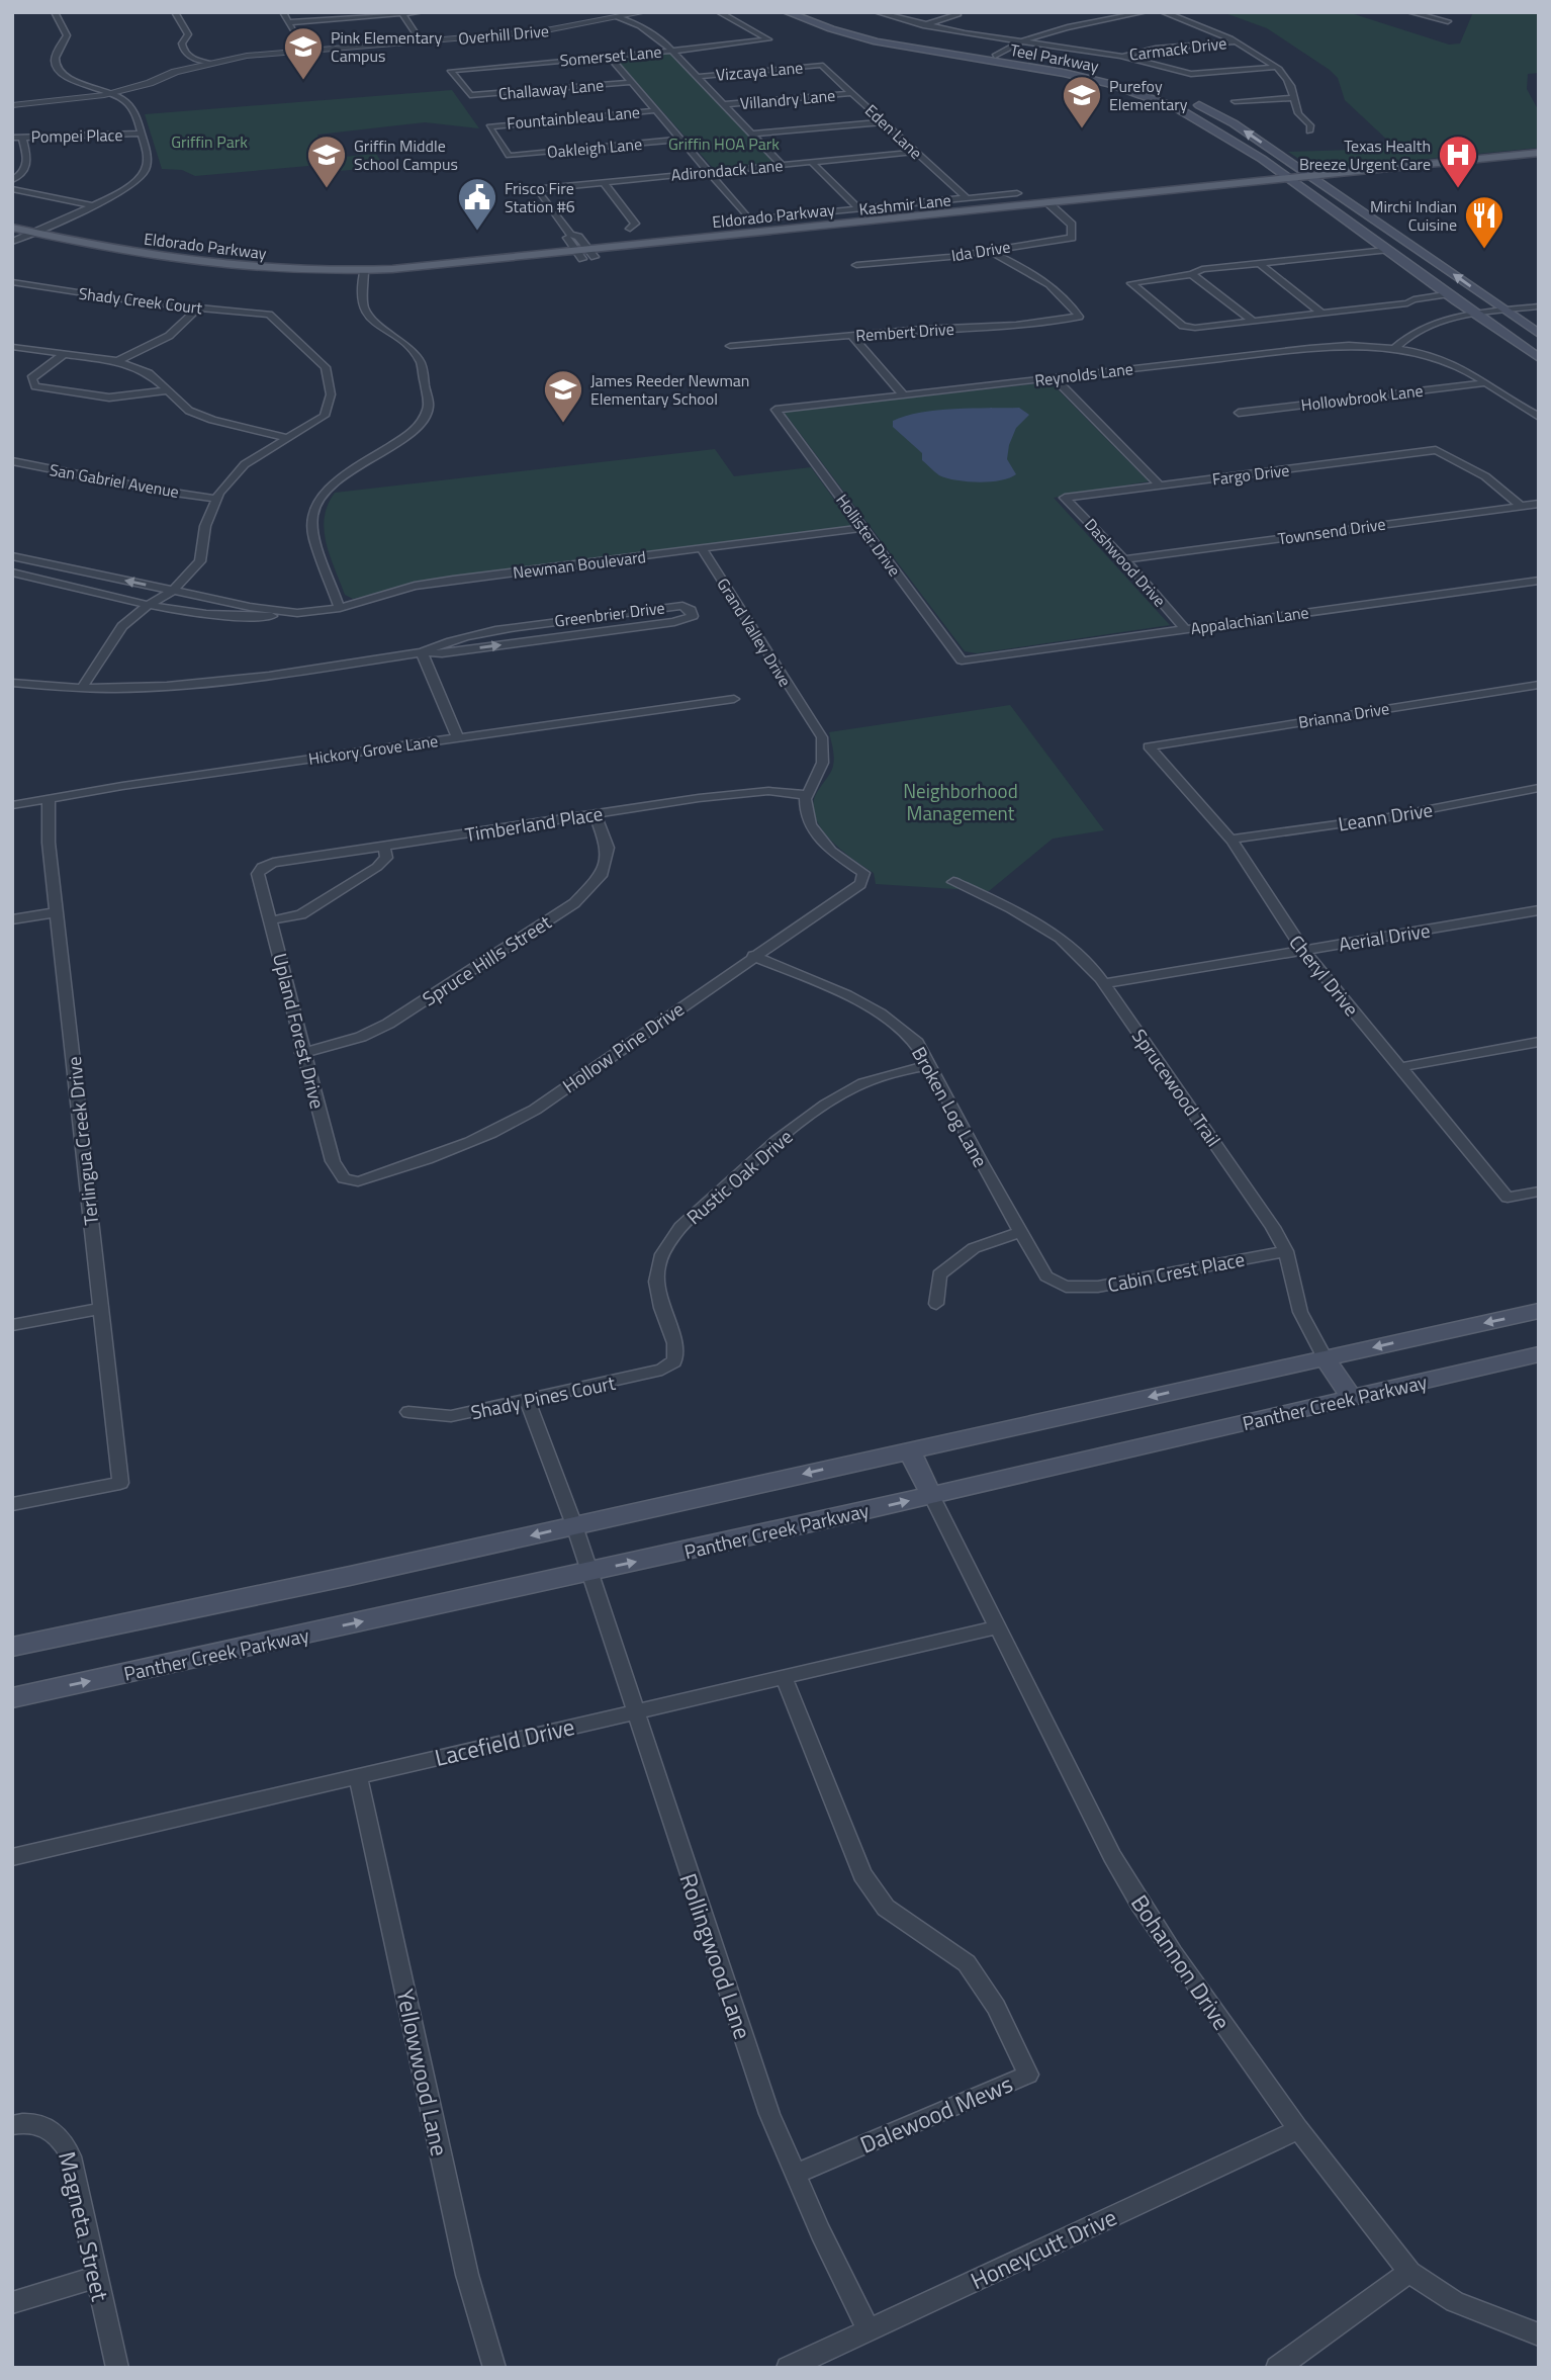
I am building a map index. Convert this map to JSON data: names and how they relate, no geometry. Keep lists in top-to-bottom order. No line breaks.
{"streets":{"main road":["Teel Parkway","Eldorado Parkway","Panther Creek Parkway"],"street":["Overhill Drive","Carmack Drive","Somerset Lane","Vizcaya Lane","Challaway Lane","Villandry Lane","Fountainbleau Lane","Eden Lane","Pompei Place","Oakleigh Lane","Adirondack Lane","Kashmir Lane","Ida Drive","Shady Creek Court","Rembert Drive","Reynolds Lane","Hollowbrook Lane","Fargo Drive","San Gabriel Avenue","Townsend Drive","Hollister Drive","Dashwood Drive","Newman Boulevard","Greenbrier Drive","Appalachian Lane","Grand Valley Drive","Brianna Drive","Hickory Grove Lane","Leann Drive","Timberland Place","Aerial Drive","Spruce Hills Street","Cheryl Drive","Upland Forest Drive","Hollow Pine Drive","Sprucewood Trail","Broken Log Lane","Terlingua Creek Drive","Rustic Oak Drive","Cabin Crest Place","Shady Pines Court","Lacefield Drive","Rollingwood Lane","Bohannon Drive","Yellowwood Lane","Dalewood Mews","Magneta Street","Honeycutt Drive"]},"crossings":[["Somerset Lane","Challaway Lane"],["Teel Parkway","Eldorado Parkway"],["Vizcaya Lane","Eden Lane"],["Villandry Lane","Eden Lane"],["Fountainbleau Lane","Oakleigh Lane"],["Eden Lane","Adirondack Lane"],["Eden Lane","Kashmir Lane"],["Adirondack Lane","Kashmir Lane"],["Adirondack Lane","Eldorado Parkway"],["Eldorado Parkway","Ida Drive"],["Ida Drive","Rembert Drive"],["Reynolds Lane","Hollowbrook Lane"],["Reynolds Lane","Hollister Drive"],["Fargo Drive","Townsend Drive"],["Fargo Drive","Dashwood Drive"],["Townsend Drive","Dashwood Drive"],["Hollister Drive","Newman Boulevard"],["Hollister Drive","Appalachian Lane"],["Dashwood Drive","Appalachian Lane"],["Newman Boulevard","Grand Valley Drive"],["Grand Valley Drive","Timberland Place"],["Grand Valley Drive","Hollow Pine Drive"],["Brianna Drive","Cheryl Drive"],["Hickory Grove Lane","Terlingua Creek Drive"],["Leann Drive","Cheryl Drive"],["Timberland Place","Spruce Hills Street"],["Timberland Place","Upland Forest Drive"],["Timberland Place","Hollow Pine Drive"],["Aerial Drive","Cheryl Drive"],["Aerial Drive","Sprucewood Trail"],["Spruce Hills Street","Upland Forest Drive"],["Upland Forest Drive","Hollow Pine Drive"],["Hollow Pine Drive","Broken Log Lane"],["Sprucewood Trail","Cabin Crest Place"],["Broken Log Lane","Rustic Oak Drive"],["Broken Log Lane","Cabin Crest Place"],["Rustic Oak Drive","Shady Pines Court"],["Shady Pines Court","Rollingwood Lane"],["Panther Creek Parkway","Rollingwood Lane"],["Panther Creek Parkway","Bohannon Drive"],["Lacefield Drive","Rollingwood Lane"],["Lacefield Drive","Bohannon Drive"],["Lacefield Drive","Yellowwood Lane"],["Lacefield Drive","Dalewood Mews"],["Rollingwood Lane","Dalewood Mews"],["Rollingwood Lane","Honeycutt Drive"],["Bohannon Drive","Honeycutt Drive"]],"parks":["Griffin Park","Griffin HOA Park","Neighborhood Management"],"places":{"school or university":["Pink Elementary Campus","Purefoy Elementary","Griffin Middle School Campus","James Reeder Newman Elementary School"],"hospital":["Texas Health Breeze Urgent Care"],"public building":["Frisco Fire Station #6"],"restaurant":["Mirchi Indian Cuisine"]}}
